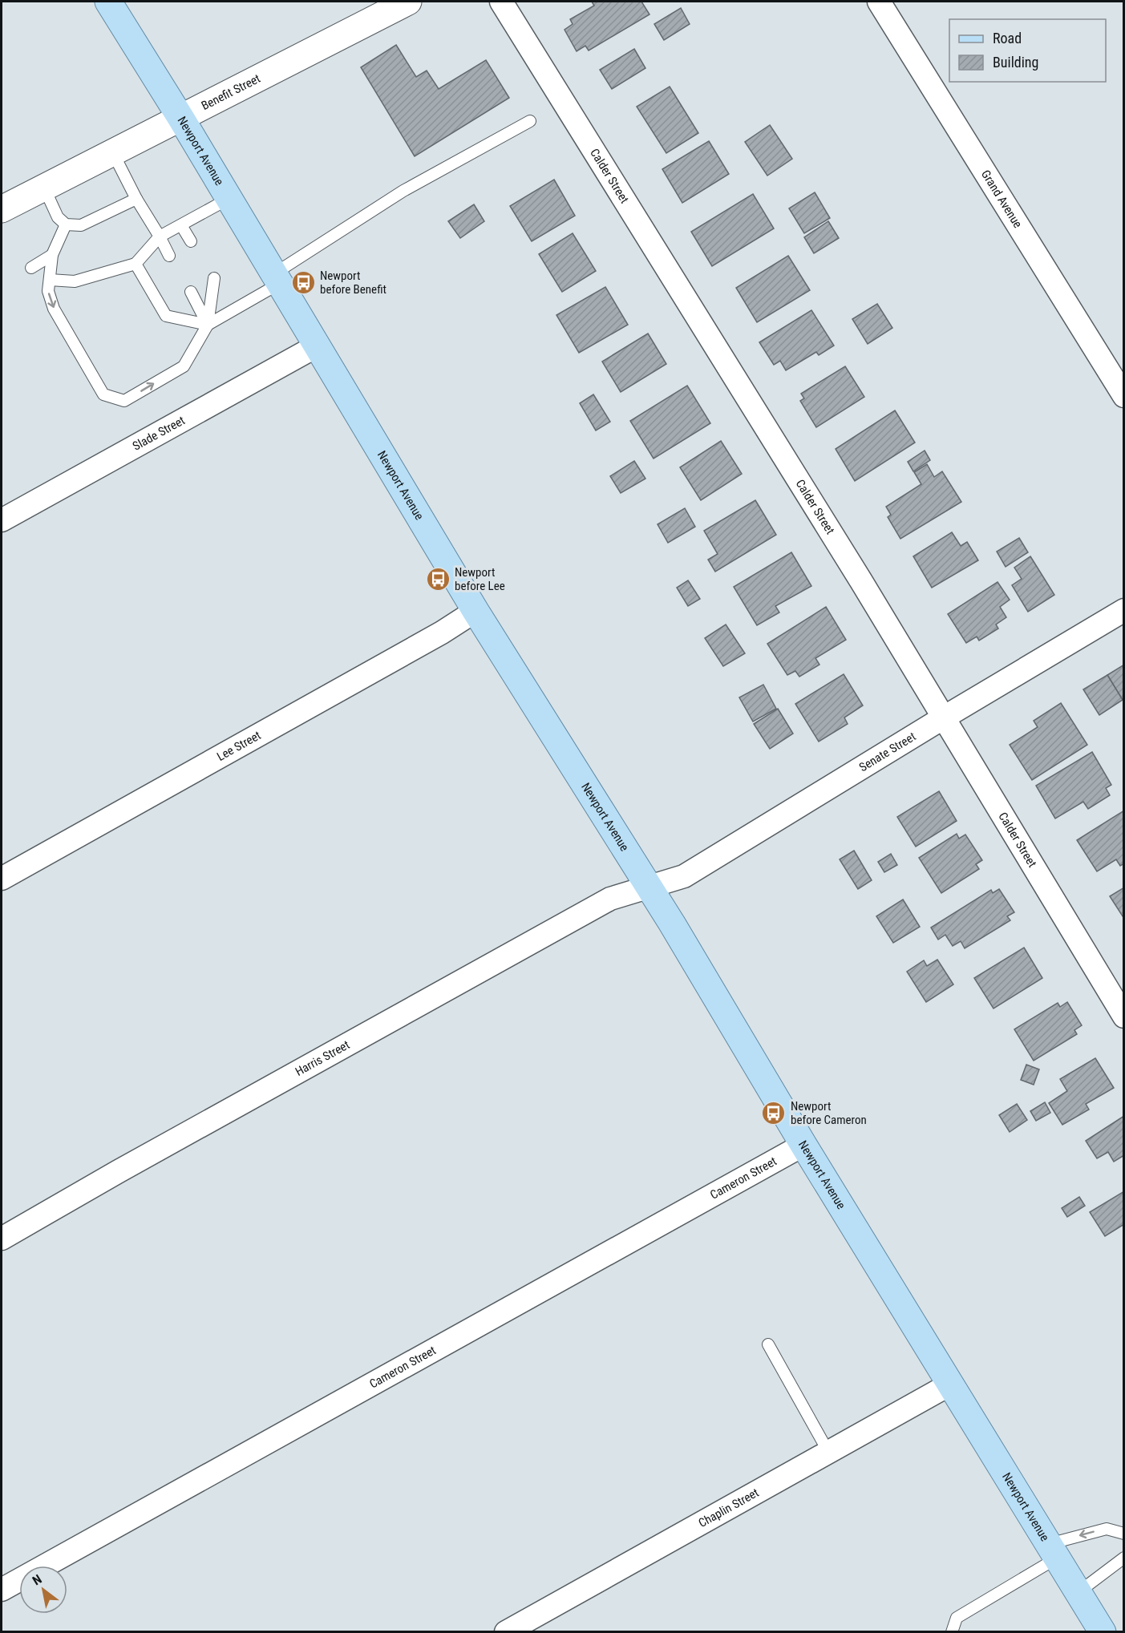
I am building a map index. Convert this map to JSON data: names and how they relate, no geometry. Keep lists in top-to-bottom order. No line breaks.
{"streets":{"main road":["Newport Avenue"],"street":["Benefit Street","Calder Street","Grand Avenue","Slade Street","Lee Street","Senate Street","Harris Street","Cameron Street","Chaplin Street"]},"crossings":[["Benefit Street","Newport Avenue"],["Newport Avenue","Slade Street"],["Newport Avenue","Lee Street"],["Newport Avenue","Senate Street"],["Newport Avenue","Harris Street"],["Newport Avenue","Cameron Street"],["Newport Avenue","Chaplin Street"],["Calder Street","Senate Street"],["Senate Street","Harris Street"]],"places":{"bus stop":["Newport before Benefit","Newport before Lee","Newport before Cameron"]},"legend":["Road","Building"],"north":"top left"}
